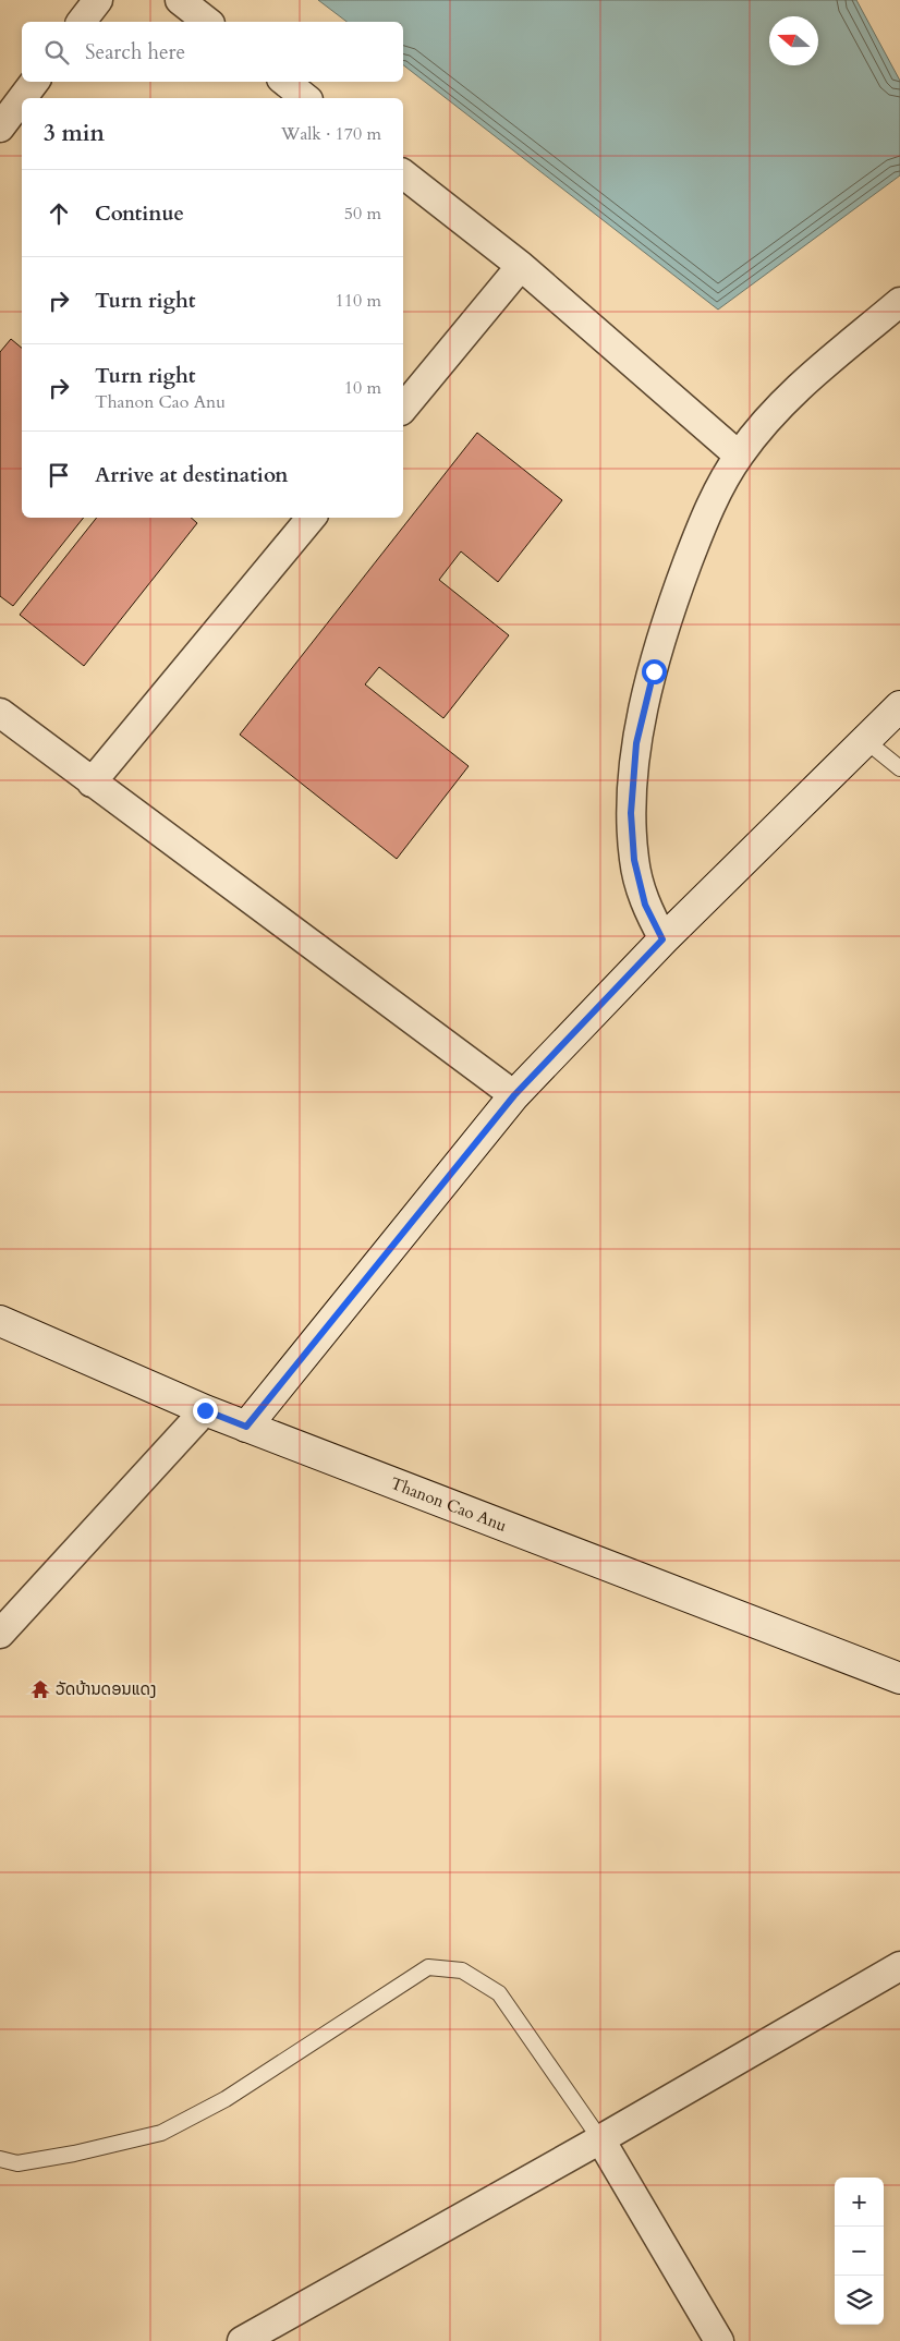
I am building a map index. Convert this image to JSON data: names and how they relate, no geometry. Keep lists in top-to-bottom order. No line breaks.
{"streets":{"street":["Thanon Cao Anu"]},"places":{"temple":["ວັດບ້ານດອນແດງ"]},"north":"left","page":{"search":"Search here","heading":["3 min","Walk · 170 m"],"list":[["Continue","50 m"],["Turn right","110 m"],["Turn right","Thanon Cao Anu","10 m"],"Arrive at destination"],"map_buttons":["+","−"]}}
